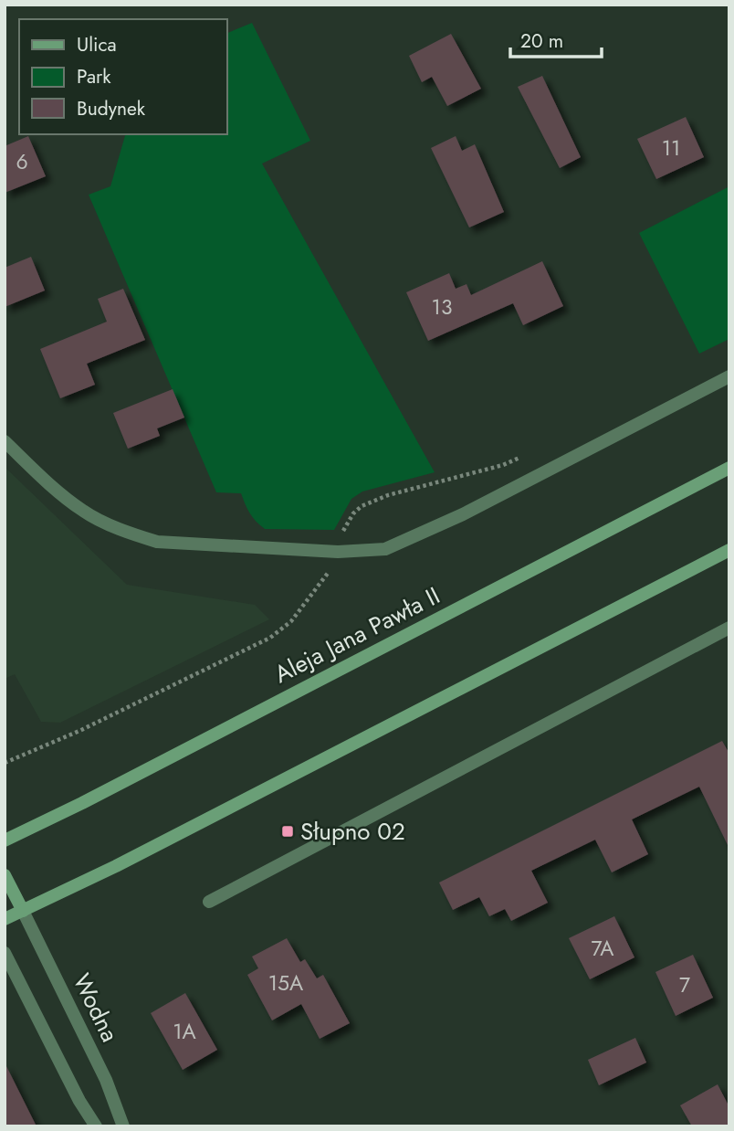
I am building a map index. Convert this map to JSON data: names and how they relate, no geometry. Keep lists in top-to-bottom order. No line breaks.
{"streets":{"main road":["Aleja Jana Pawła II"],"street":["Wodna"]},"places":{"transit":["Słupno 02"]},"house_numbers":["11","6","13","7A","15A","7","1A"],"legend":["Ulica","Park","Budynek"],"scale_bar":"20 m"}
